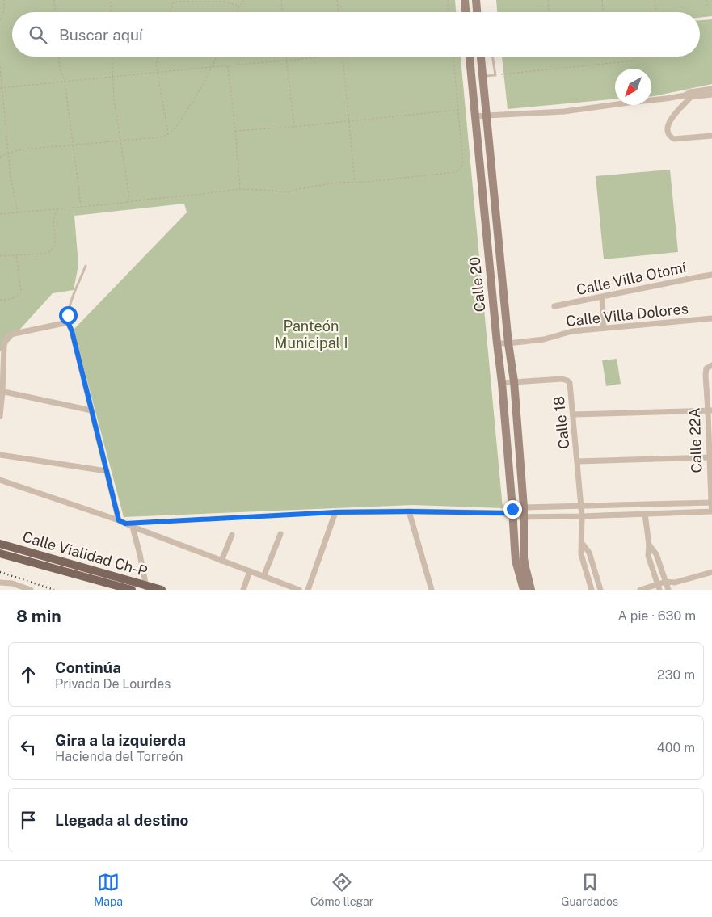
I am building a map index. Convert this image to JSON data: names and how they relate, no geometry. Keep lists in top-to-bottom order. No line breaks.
{"streets":{"main road":["Calle 20","Calle Vialidad Ch-P"],"street":["Calle Villa Otomí","Calle Villa Dolores","Calle 18","Calle 22A"]},"crossings":[["Calle 20","Calle Villa Dolores"],["Calle 20","Calle 18"]],"parks":["Panteón Municipal I"],"north":"bottom left","page":{"search":"Buscar aquí","heading":["8 min","A pie · 630 m"],"list":[["Continúa","Privada De Lourdes","230 m"],["Gira a la izquierda","Hacienda del Torreón","400 m"],"Llegada al destino"],"nav":["Mapa","Cómo llegar","Guardados"]}}
